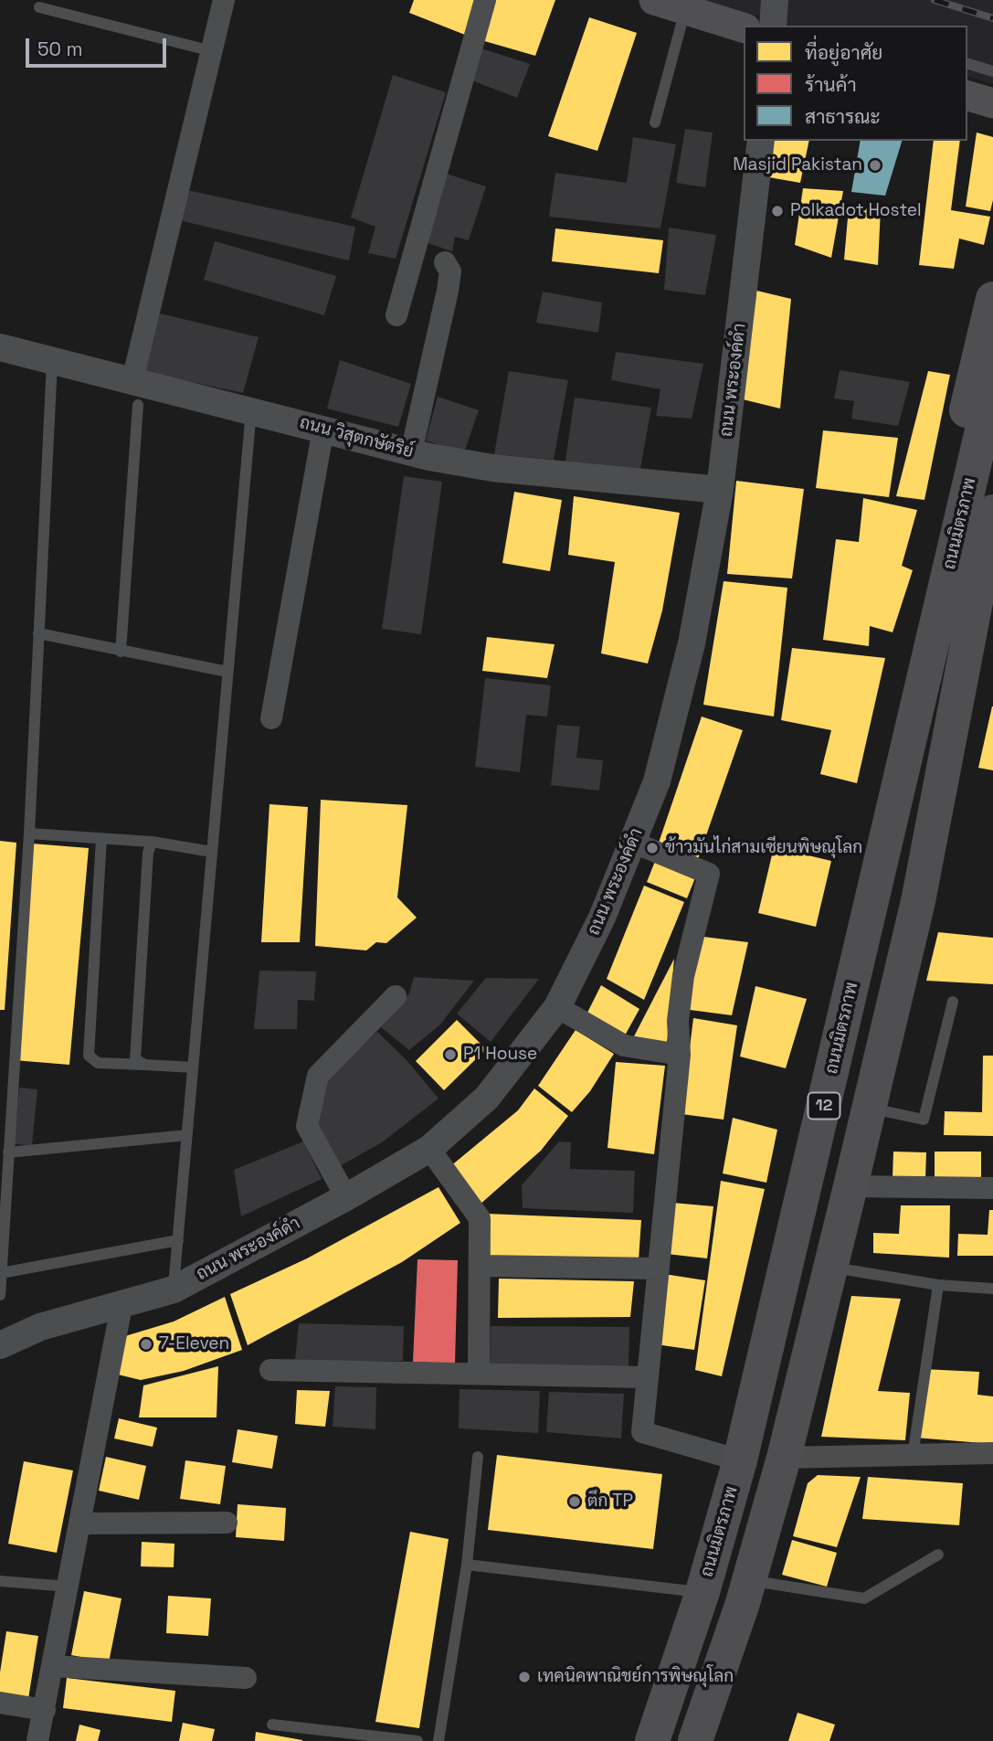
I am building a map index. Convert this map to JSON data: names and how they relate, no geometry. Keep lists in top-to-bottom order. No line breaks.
{"streets":{"main road":["ถนนมิตรภาพ","12"],"street":["ถนน พระองค์ดำ","ถนน วิสุตกษัตริย์"]},"crossings":[["ถนน พระองค์ดำ","ถนน วิสุตกษัตริย์"]],"places":["Masjid Pakistan","Polkadot Hostel","ข้าวมันไก่สามเซียนพิษณุโลก","P1 House","7-Eleven","ตึก TP","เทคนิคพาณิชย์การพิษณุโลก"],"legend":["ที่อยู่อาศัย","ร้านค้า","สาธารณะ"],"scale_bar":"50 m"}
